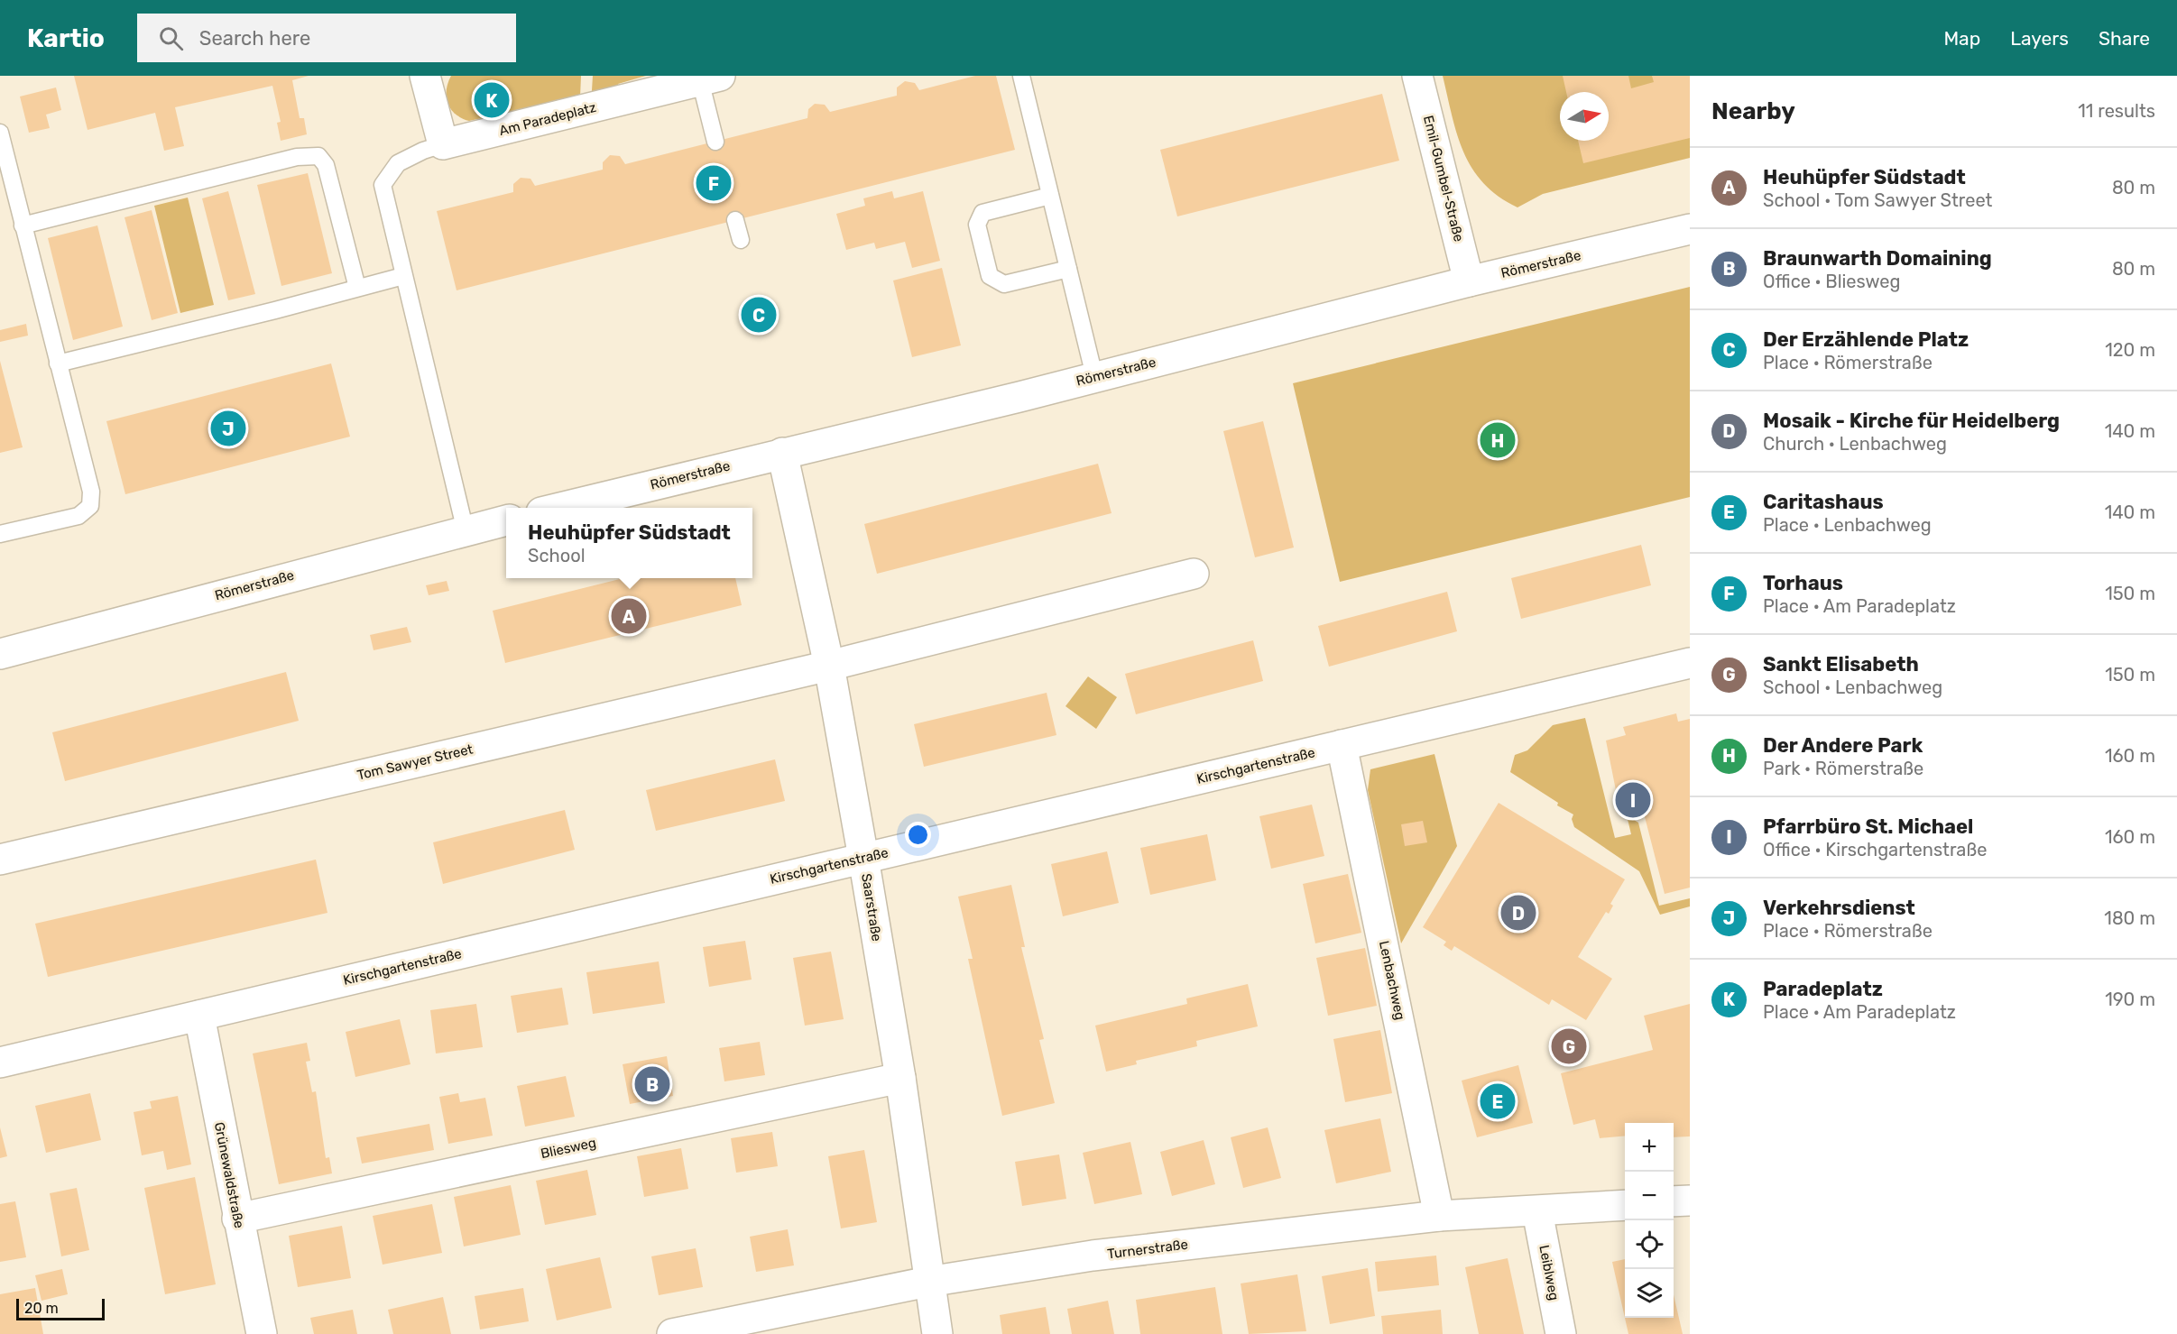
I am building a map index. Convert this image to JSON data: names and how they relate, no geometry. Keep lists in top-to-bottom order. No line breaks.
{"streets":{"street":["Am Paradeplatz","Emil-Gumbel-Straße","Römerstraße","Tom Sawyer Street","Kirschgartenstraße","Saarstraße","Lenbachweg","Bliesweg","Grünewaldstraße","Turnerstraße","Leiblweg"]},"crossings":[["Emil-Gumbel-Straße","Römerstraße"],["Römerstraße","Saarstraße"],["Tom Sawyer Street","Saarstraße"],["Kirschgartenstraße","Saarstraße"],["Kirschgartenstraße","Lenbachweg"],["Kirschgartenstraße","Grünewaldstraße"],["Saarstraße","Bliesweg"],["Saarstraße","Turnerstraße"],["Lenbachweg","Turnerstraße"],["Bliesweg","Grünewaldstraße"],["Turnerstraße","Leiblweg"]],"scale_bar":"20 m","north":"right","page":{"header":"Kartio","search":"Search here","nav":["Map","Layers","Share"],"heading":["Nearby","11 results"],"pins":["K","F","C","J","H","A","I","D","G","B","E"],"list":[{"mark":"A","name":"Heuhüpfer Südstadt","note":"School · Tom Sawyer Street","value":"80 m"},{"mark":"B","name":"Braunwarth Domaining","note":"Office · Bliesweg","value":"80 m"},{"mark":"C","name":"Der Erzählende Platz","note":"Place · Römerstraße","value":"120 m"},{"mark":"D","name":"Mosaik - Kirche für Heidelberg","note":"Church · Lenbachweg","value":"140 m"},{"mark":"E","name":"Caritashaus","note":"Place · Lenbachweg","value":"140 m"},{"mark":"F","name":"Torhaus","note":"Place · Am Paradeplatz","value":"150 m"},{"mark":"G","name":"Sankt Elisabeth","note":"School · Lenbachweg","value":"150 m"},{"mark":"H","name":"Der Andere Park","note":"Park · Römerstraße","value":"160 m"},{"mark":"I","name":"Pfarrbüro St. Michael","note":"Office · Kirschgartenstraße","value":"160 m"},{"mark":"J","name":"Verkehrsdienst","note":"Place · Römerstraße","value":"180 m"},{"mark":"K","name":"Paradeplatz","note":"Place · Am Paradeplatz","value":"190 m"}],"popup":["Heuhüpfer Südstadt","School"],"map_buttons":["+","−"],"scale":"20 m"}}
